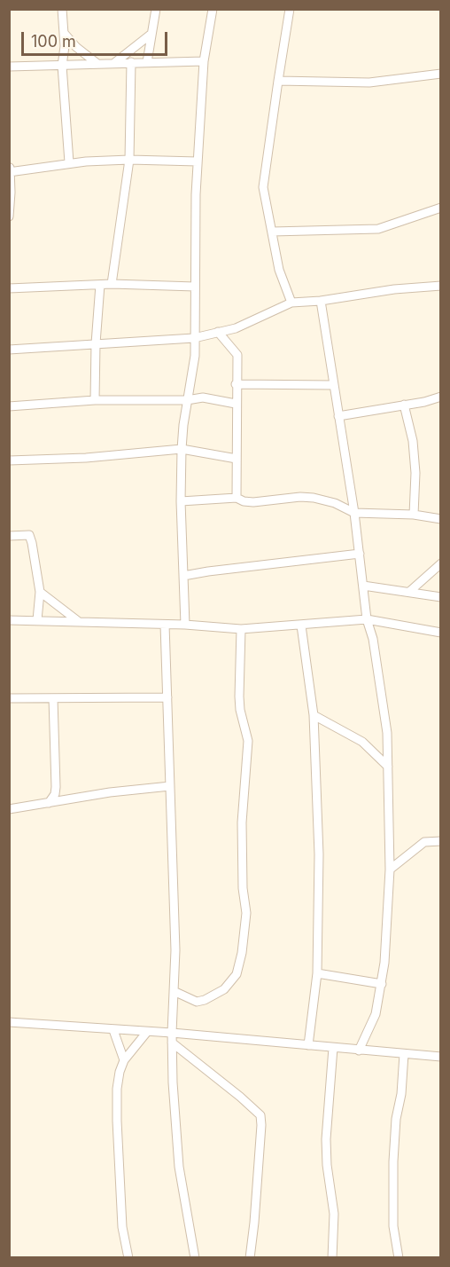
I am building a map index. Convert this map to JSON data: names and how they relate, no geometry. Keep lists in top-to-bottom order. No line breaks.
{"scale_bar":"100 m"}
